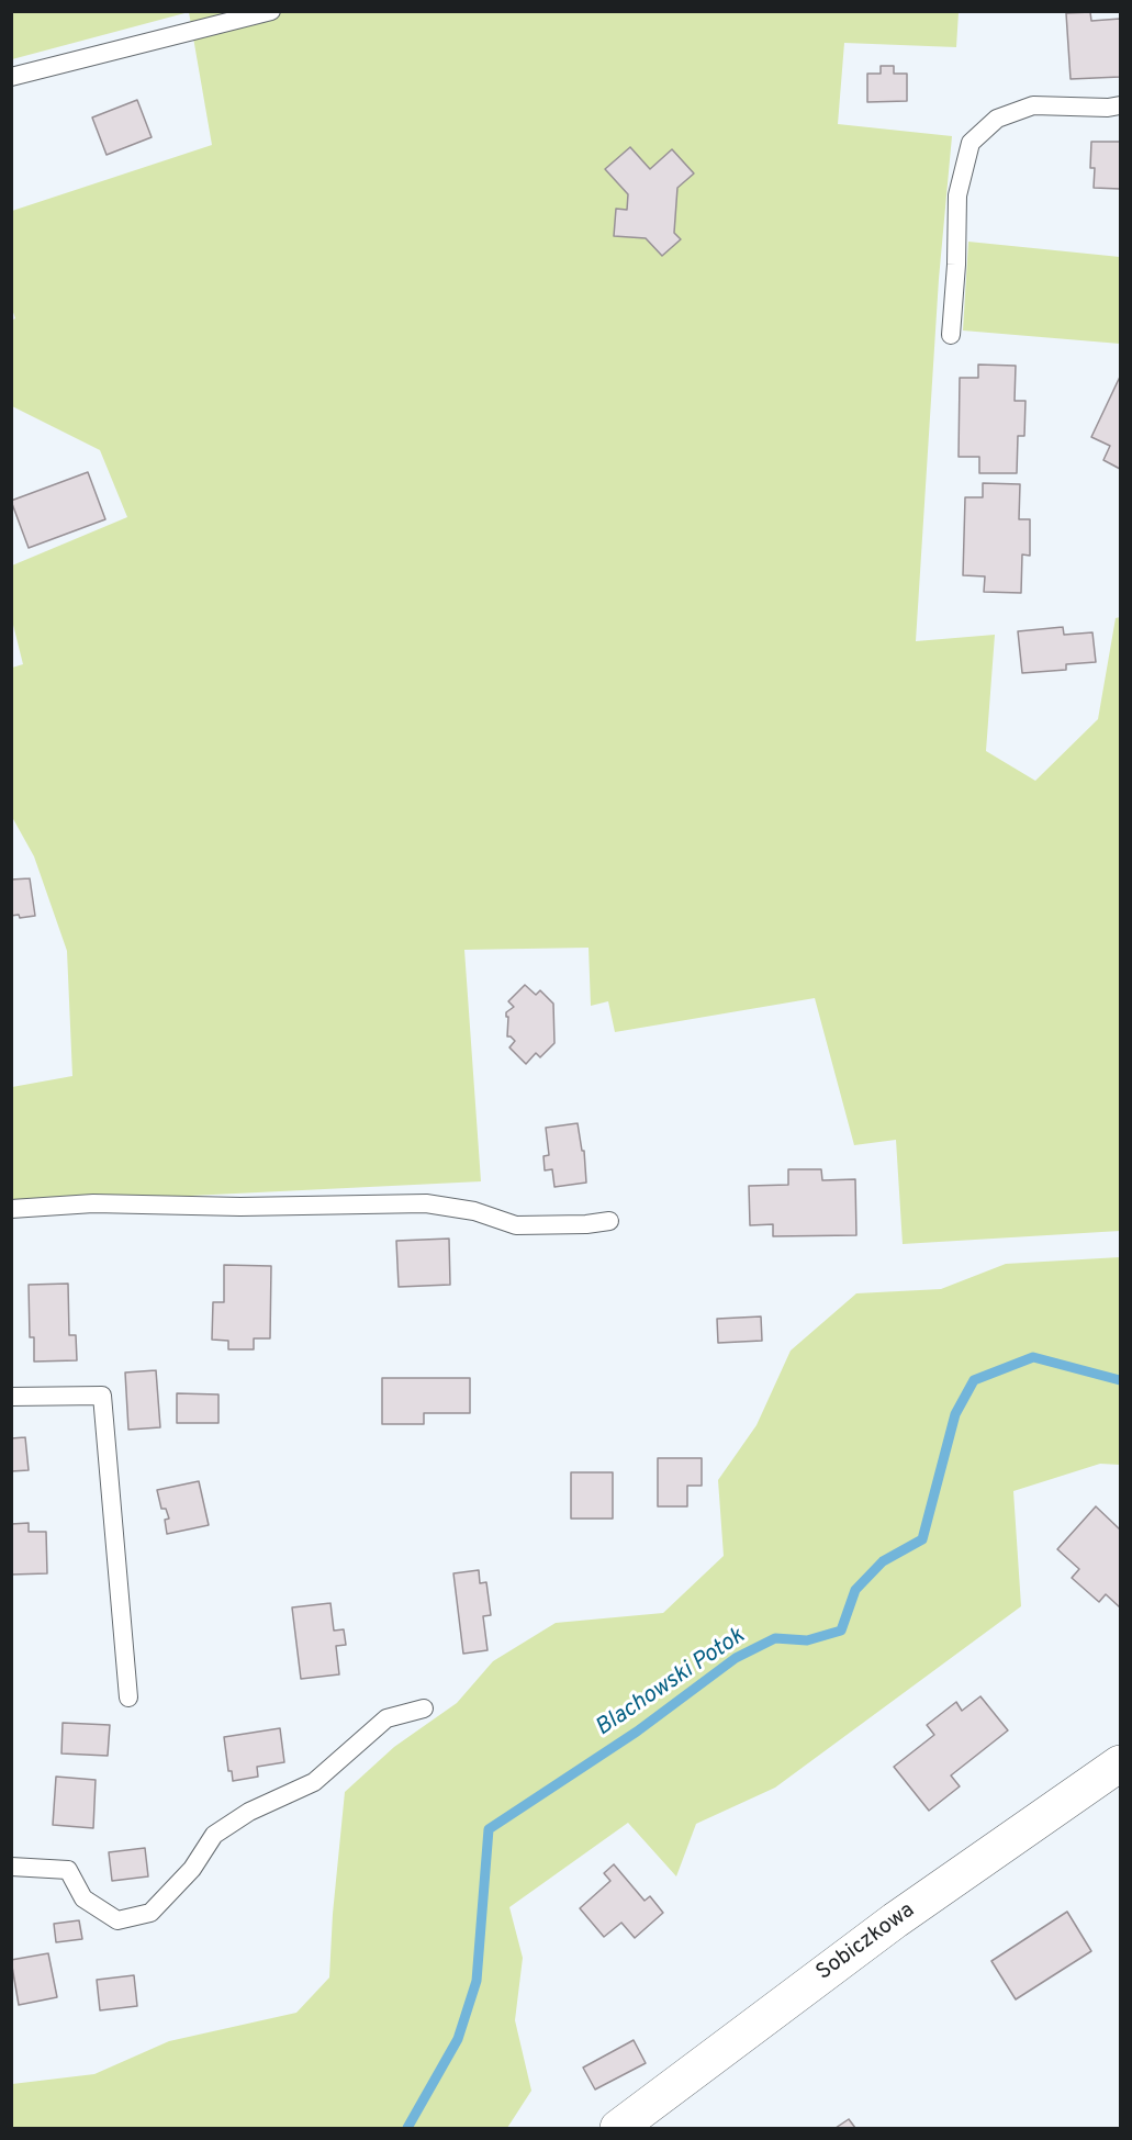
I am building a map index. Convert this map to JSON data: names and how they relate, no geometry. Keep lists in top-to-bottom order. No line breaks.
{"streets":{"street":["Sobiczkowa"]},"water":["Blachowski Potok"]}
